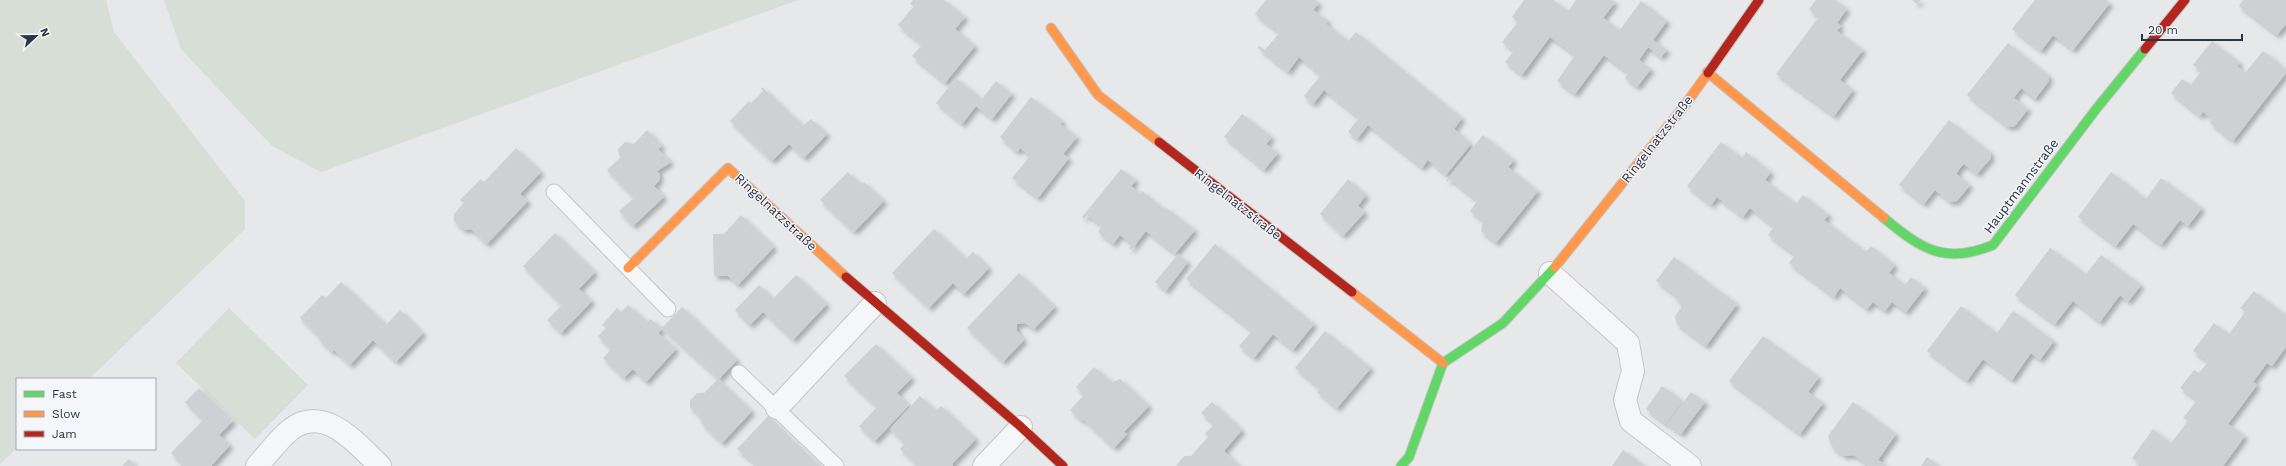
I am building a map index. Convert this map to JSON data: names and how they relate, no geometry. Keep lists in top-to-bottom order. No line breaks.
{"streets":{"street":["Ringelnatzstraße","Hauptmannstraße"]},"crossings":[["Ringelnatzstraße","Hauptmannstraße"]],"legend":["Fast","Slow","Jam"],"scale_bar":"20 m","north":"right"}
